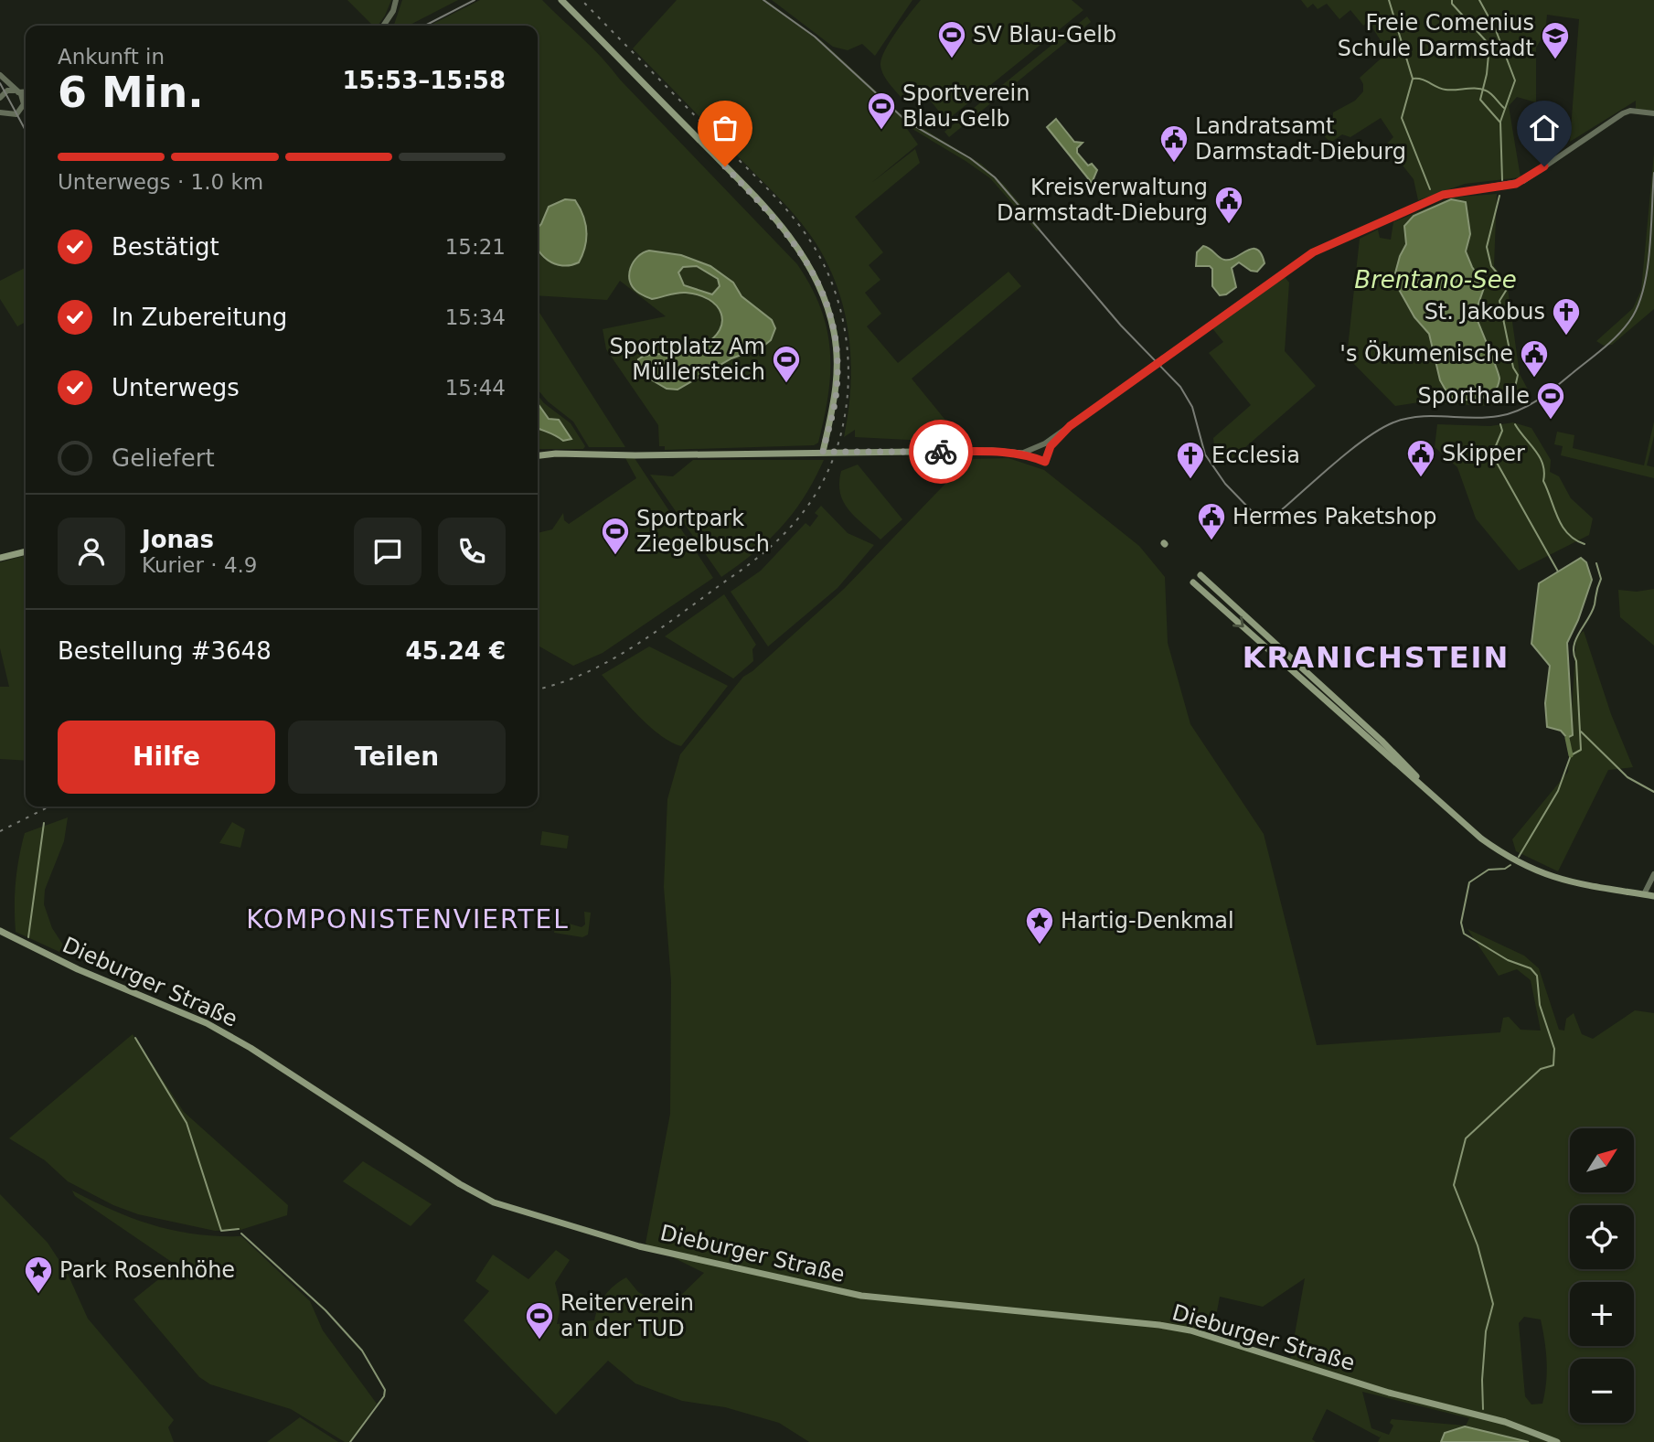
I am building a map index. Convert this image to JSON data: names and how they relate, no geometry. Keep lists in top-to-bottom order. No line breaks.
{"streets":{"main road":["Dieburger Straße"]},"districts":["KRANICHSTEIN","KOMPONISTENVIERTEL"],"water":["Brentano-See"],"places":{"sports":["SV Blau-Gelb","Sportverein Blau-Gelb","Sportplatz Am Müllersteich","Sporthalle","Sportpark Ziegelbusch","Reiterverein an der TUD"],"school or university":["Freie Comenius Schule Darmstadt"],"public building":["Landratsamt Darmstadt-Dieburg","Kreisverwaltung Darmstadt-Dieburg","'s Ökumenische","Skipper","Hermes Paketshop"],"church":["St. Jakobus","Ecclesia"],"place":["Hartig-Denkmal","Park Rosenhöhe"]},"north":"top right","page":{"heading":["6 Min.","Ankunft in","15:53–15:58"],"panel":["Jonas","Kurier · 4.9","Bestellung #3648","45.24 €"],"bar":"Unterwegs · 1.0 km","list":[["Bestätigt","15:21"],["In Zubereitung","15:34"],["Unterwegs","15:44"],"Geliefert"],"buttons":["Hilfe","Teilen"],"map_buttons":["+","−"]}}
